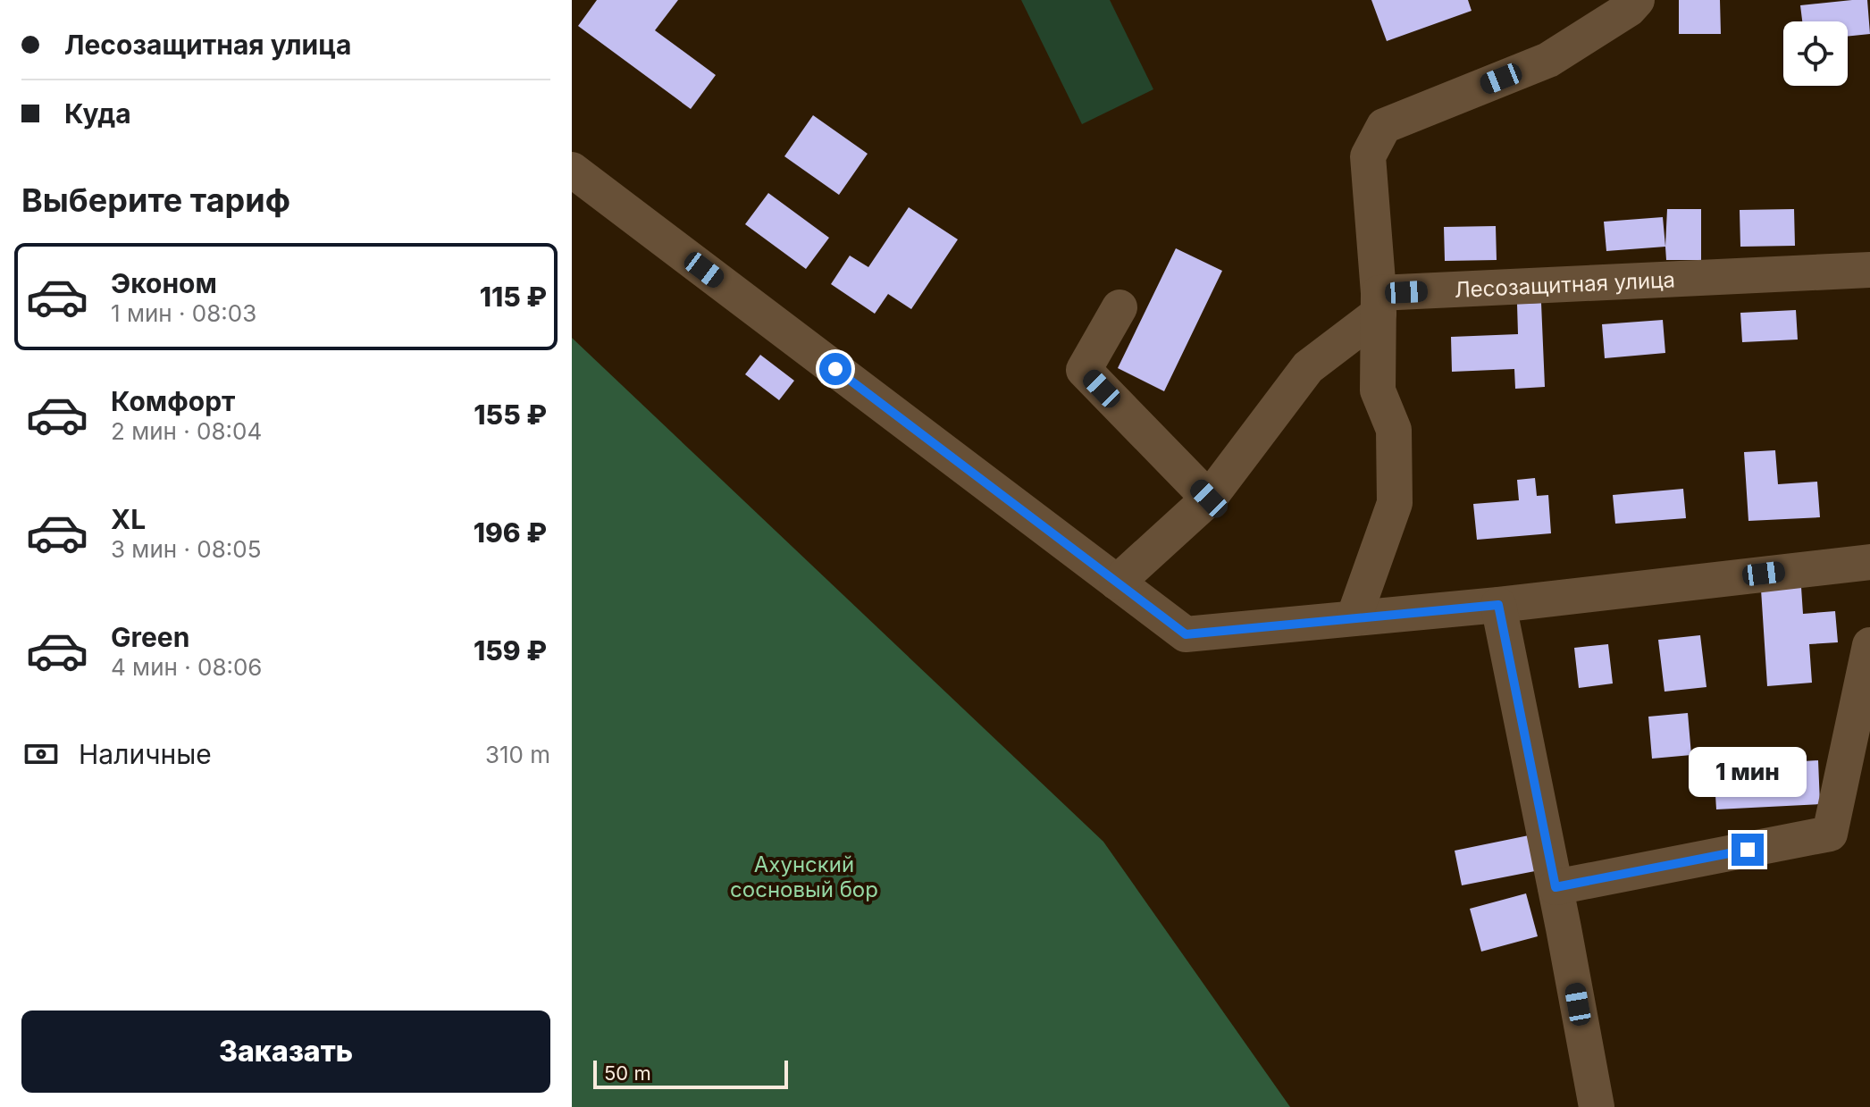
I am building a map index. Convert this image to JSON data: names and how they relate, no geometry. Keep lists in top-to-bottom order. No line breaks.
{"streets":{"street":["Лесозащитная улица"]},"parks":["Ахунский сосновый бор"],"scale_bar":"50 m","page":{"banner":["Лесозащитная улица","Куда"],"heading":"Выберите тариф","list":[{"name":"Эконом","note":"1 мин · 08:03","value":"115 ₽"},{"name":"Комфорт","note":"2 мин · 08:04","value":"155 ₽"},{"name":"XL","note":"3 мин · 08:05","value":"196 ₽"},{"name":"Green","note":"4 мин · 08:06","value":"159 ₽"}],"pay":["Наличные","310 m"],"bubble":"1 мин","buttons":"Заказать","scale":"50 m"}}
